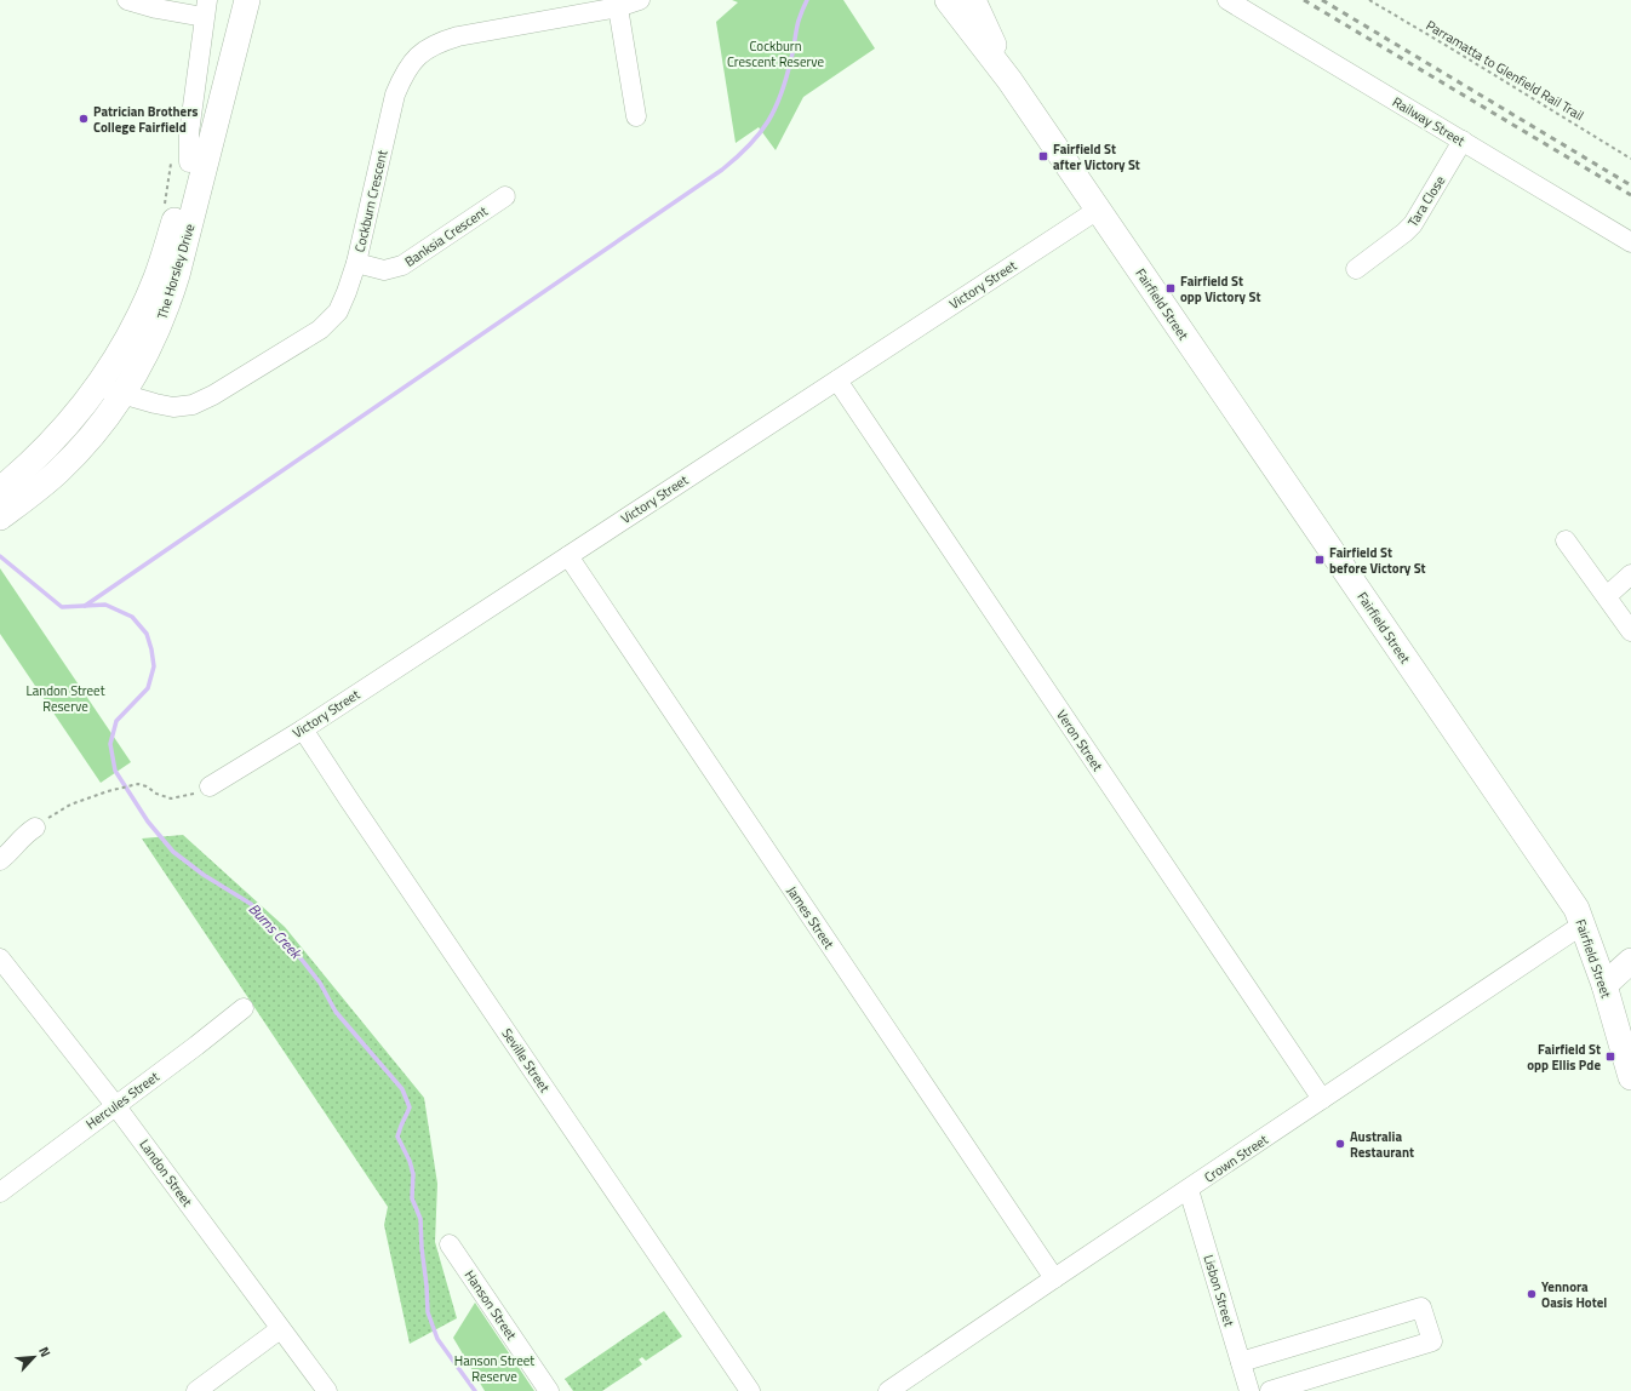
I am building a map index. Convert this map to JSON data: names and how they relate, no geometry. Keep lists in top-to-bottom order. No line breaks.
{"streets":{"main road":["The Horsley Drive","Fairfield Street"],"street":["Railway Street","Cockburn Crescent","Tara Close","Banksia Crescent","Victory Street","Veron Street","James Street","Seville Street","Hercules Street","Crown Street","Landon Street","Lisbon Street","Hanson Street"],"path":["Parramatta to Glenfield Rail Trail"]},"crossings":[["Railway Street","Tara Close"],["Cockburn Crescent","Banksia Crescent"],["Cockburn Crescent","The Horsley Drive"],["Victory Street","Fairfield Street"],["Victory Street","Veron Street"],["Victory Street","James Street"],["Victory Street","Seville Street"],["Fairfield Street","Crown Street"],["Veron Street","Crown Street"],["James Street","Crown Street"],["Hercules Street","Landon Street"],["Crown Street","Lisbon Street"]],"water":["Burns Creek"],"parks":["Cockburn Crescent Reserve","Landon Street Reserve","Hanson Street Reserve"],"places":{"other":["Patrician Brothers College Fairfield","Australia Restaurant","Yennora Oasis Hotel"],"transit":["Fairfield St after Victory St","Fairfield St opp Victory St","Fairfield St before Victory St","Fairfield St opp Ellis Pde"]},"north":"top right"}
